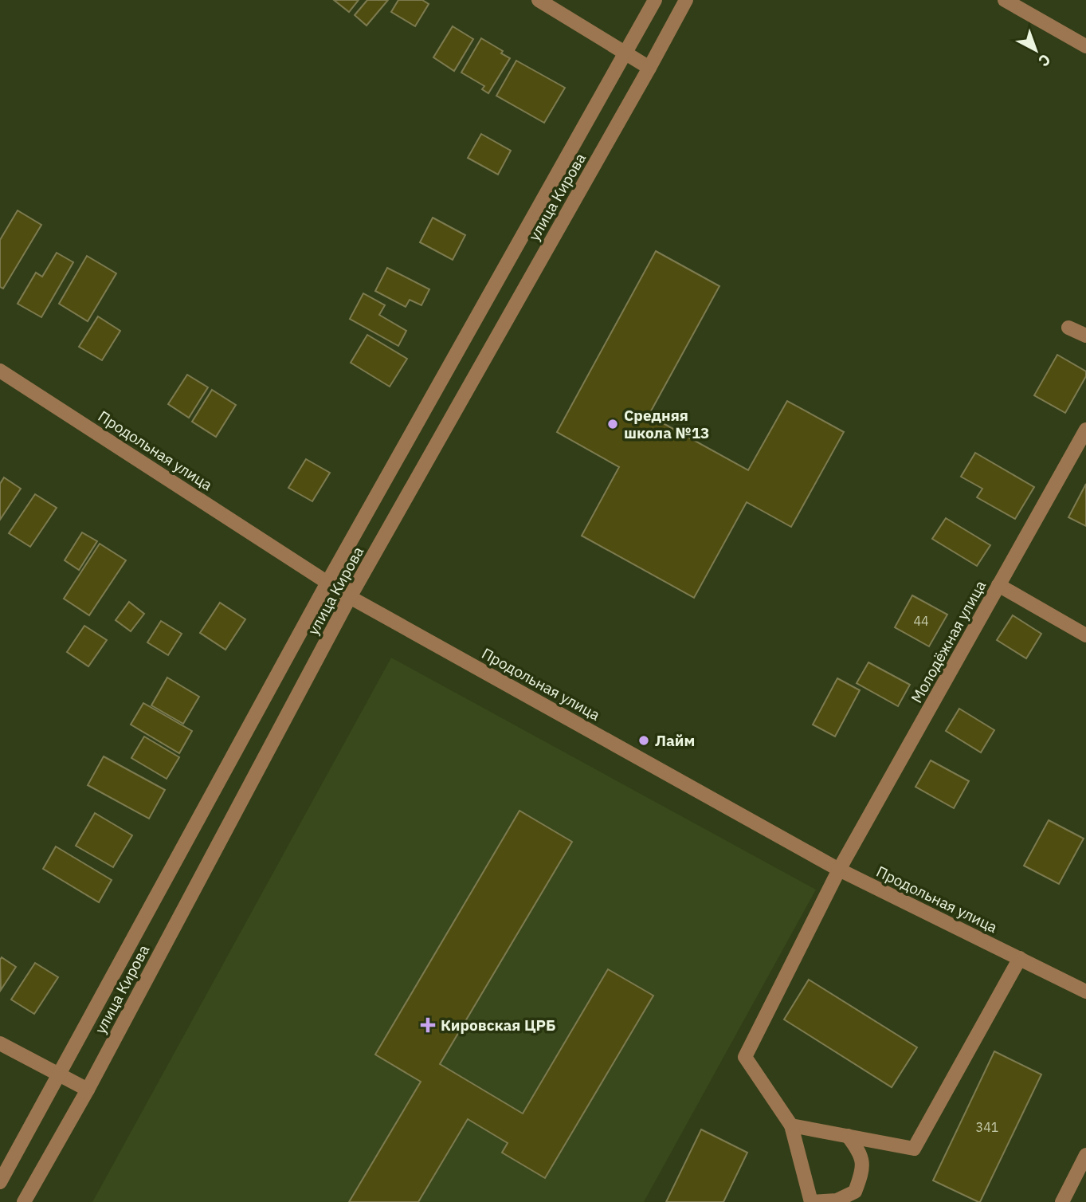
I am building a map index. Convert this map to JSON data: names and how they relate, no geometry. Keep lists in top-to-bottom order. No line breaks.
{"streets":{"street":["улица Кирова","Продольная улица","Молодёжная улица"]},"crossings":[["улица Кирова","Продольная улица"],["Продольная улица","Молодёжная улица"]],"places":{"other":["Средняя школа №13","Лайм"],"health":["Кировская ЦРБ"]},"house_numbers":["44","341"],"north":"bottom right"}
